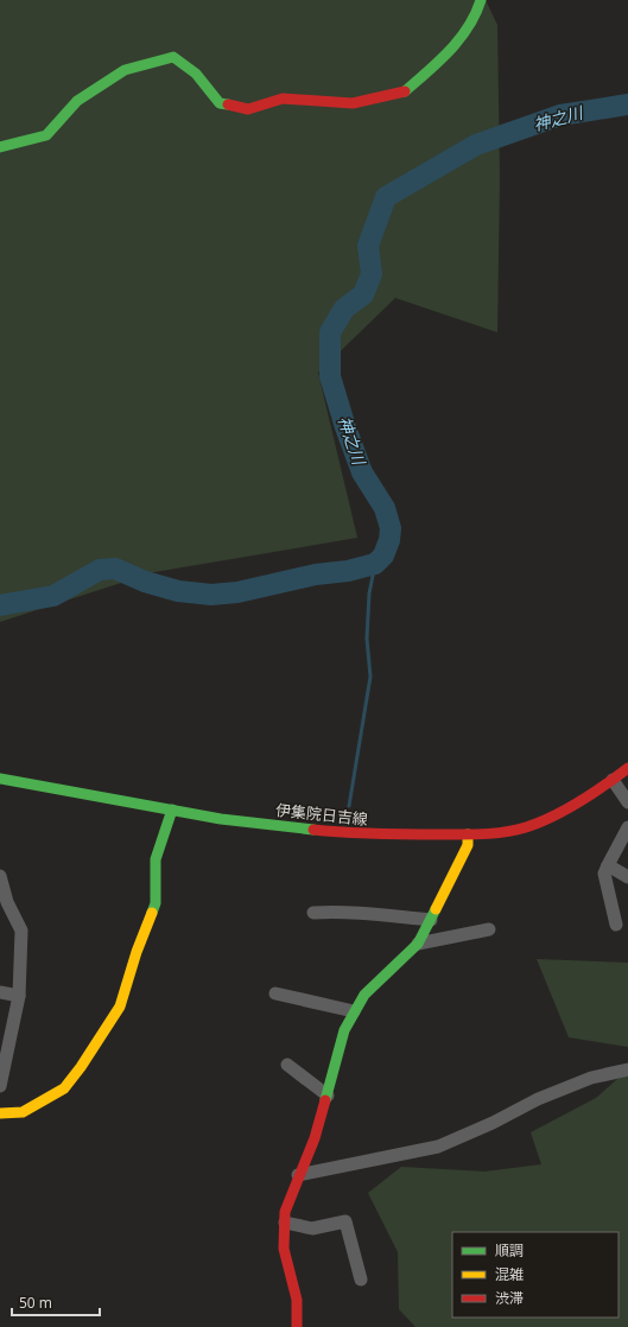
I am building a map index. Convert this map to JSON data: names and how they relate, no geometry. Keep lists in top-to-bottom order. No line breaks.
{"streets":{"street":["伊集院日吉線"]},"water":["神之川"],"legend":["順調","混雑","渋滞"],"scale_bar":"50 m"}
